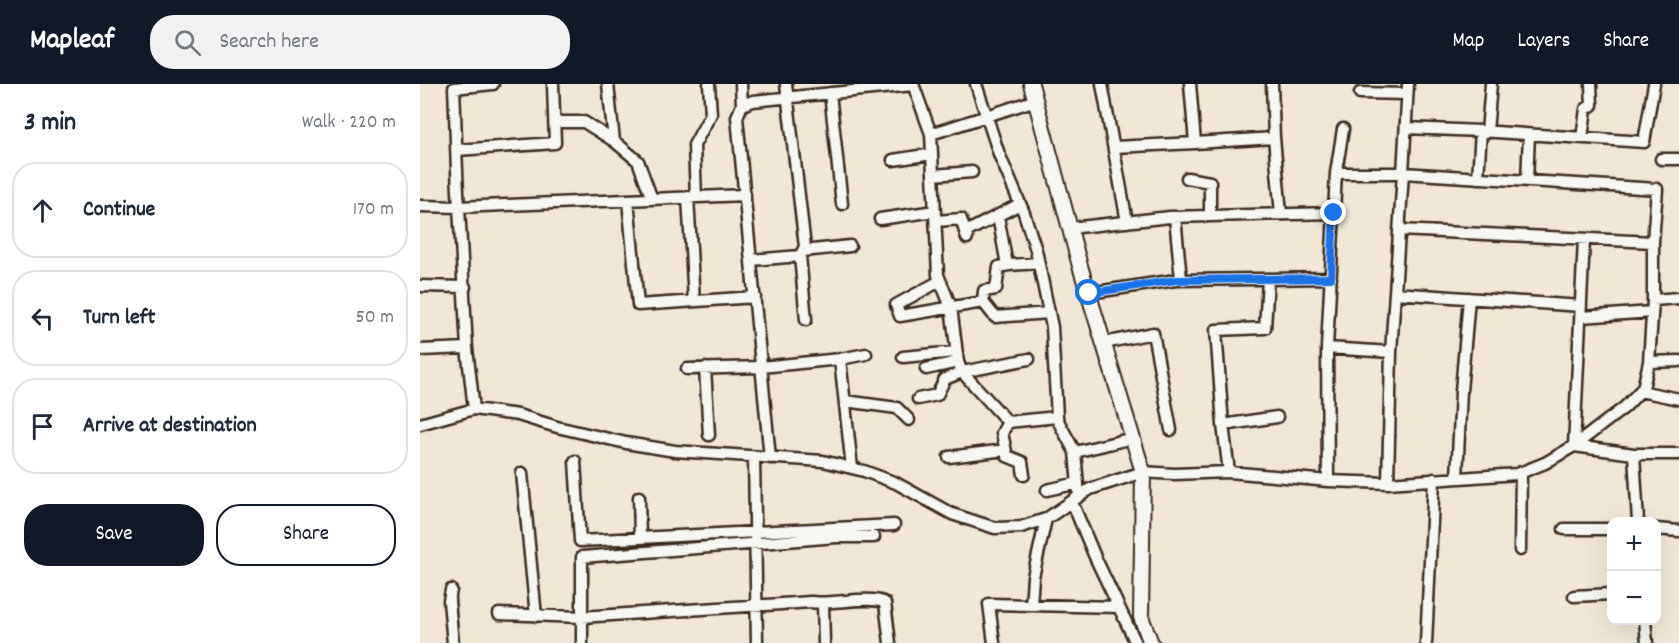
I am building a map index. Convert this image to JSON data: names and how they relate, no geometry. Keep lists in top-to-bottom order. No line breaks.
{"page":{"header":"Mapleaf","search":"Search here","nav":["Map","Layers","Share"],"heading":["3 min","Walk · 220 m"],"list":[["Continue","170 m"],["Turn left","50 m"],"Arrive at destination"],"buttons":["Save","Share"],"map_buttons":["+","−"]}}
